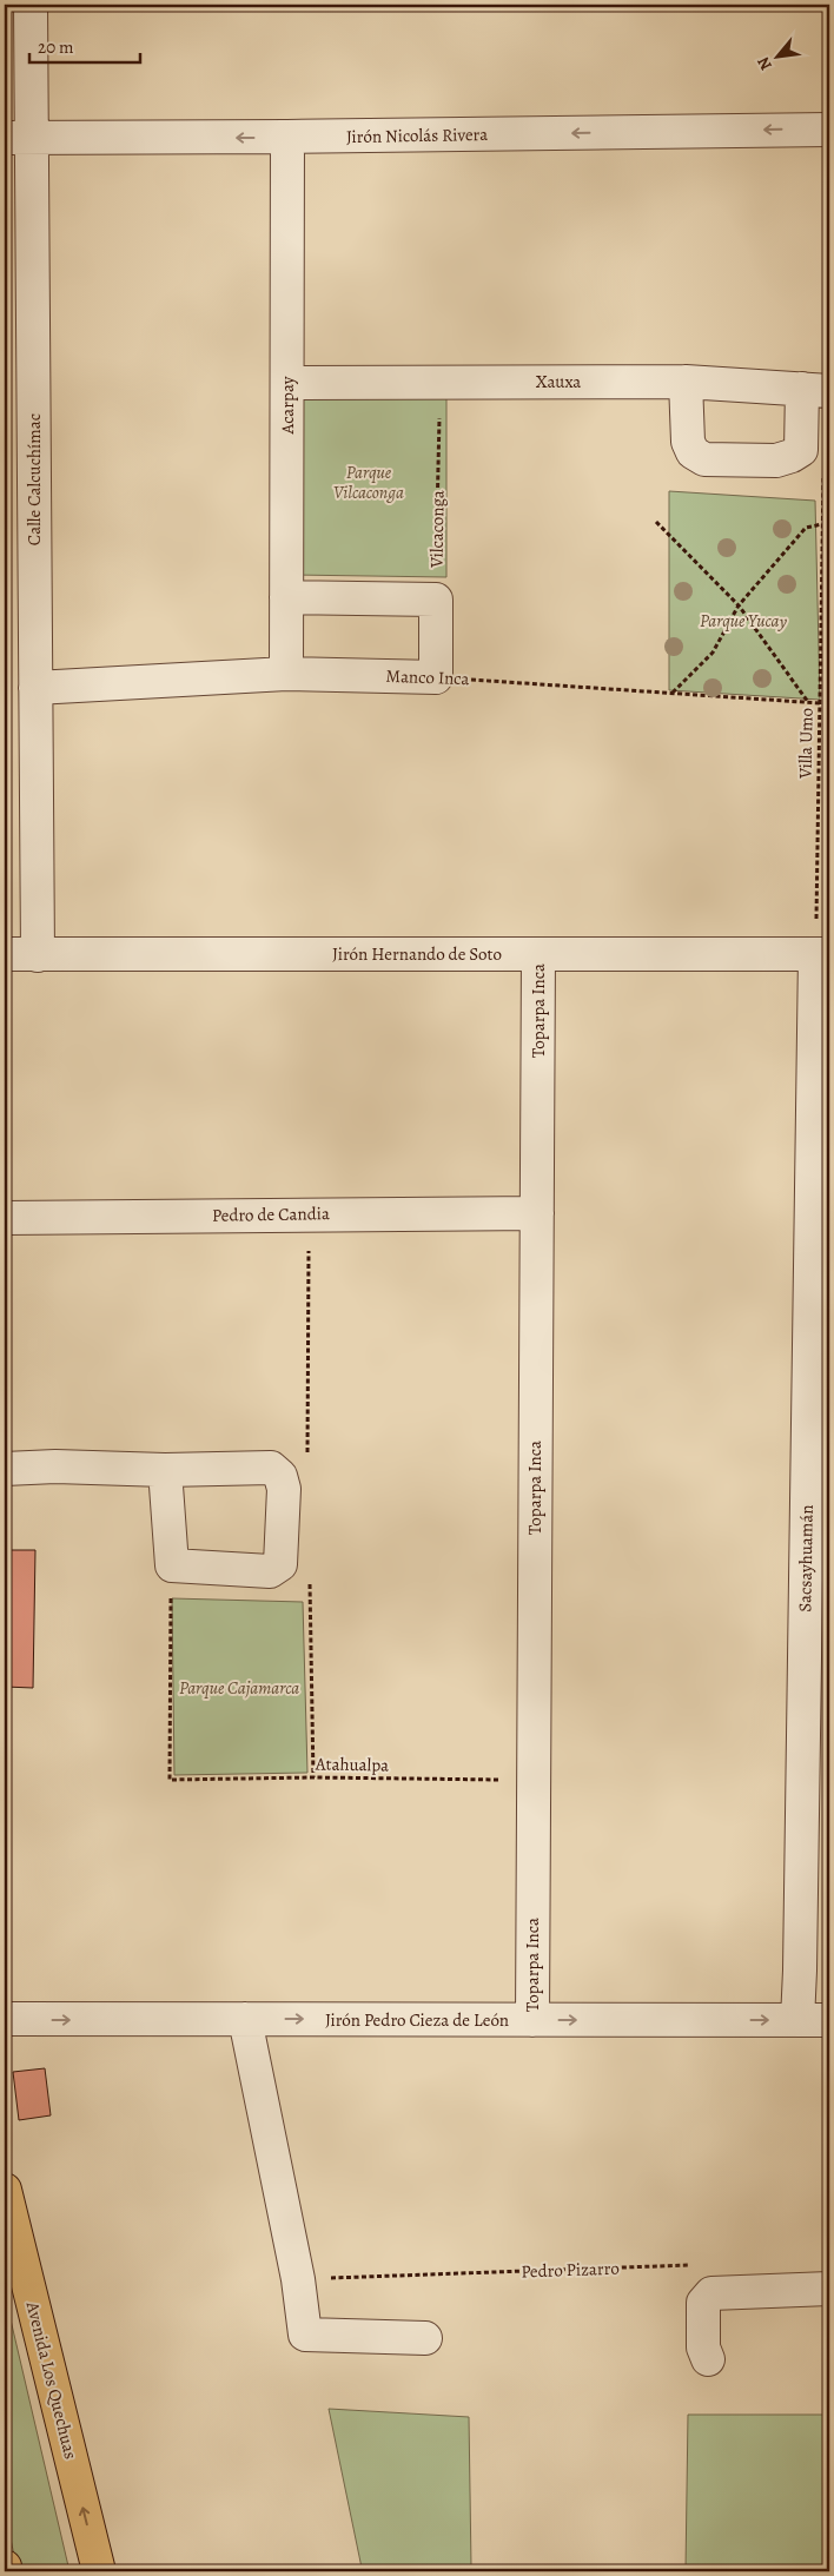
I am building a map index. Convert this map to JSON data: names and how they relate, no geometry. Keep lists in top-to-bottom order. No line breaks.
{"streets":{"main road":["Avenida Los Quechuas"],"street":["Jirón Nicolás Rivera","Xauxa","Acarpay","Calle Calcuchímac","Manco Inca","Jirón Hernando de Soto","Toparpa Inca","Pedro de Candia","Sacsayhuamán","Jirón Pedro Cieza de León"],"path":["Vilcaconga","Villa Umo","Atahualpa","Pedro Pizarro"]},"crossings":[["Jirón Nicolás Rivera","Acarpay"],["Jirón Nicolás Rivera","Calle Calcuchímac"],["Xauxa","Acarpay"],["Xauxa","Vilcaconga"],["Acarpay","Manco Inca"],["Calle Calcuchímac","Manco Inca"],["Calle Calcuchímac","Jirón Hernando de Soto"],["Manco Inca","Villa Umo"],["Villa Umo","Jirón Hernando de Soto"],["Villa Umo","Sacsayhuamán"],["Jirón Hernando de Soto","Toparpa Inca"],["Jirón Hernando de Soto","Sacsayhuamán"],["Toparpa Inca","Pedro de Candia"],["Toparpa Inca","Atahualpa"],["Toparpa Inca","Jirón Pedro Cieza de León"],["Sacsayhuamán","Jirón Pedro Cieza de León"]],"one_way":["Jirón Nicolás Rivera","Jirón Pedro Cieza de León","Avenida Los Quechuas"],"parks":["Parque Vilcaconga","Parque Yucay","Parque Cajamarca"],"scale_bar":"20 m","north":"bottom left"}
